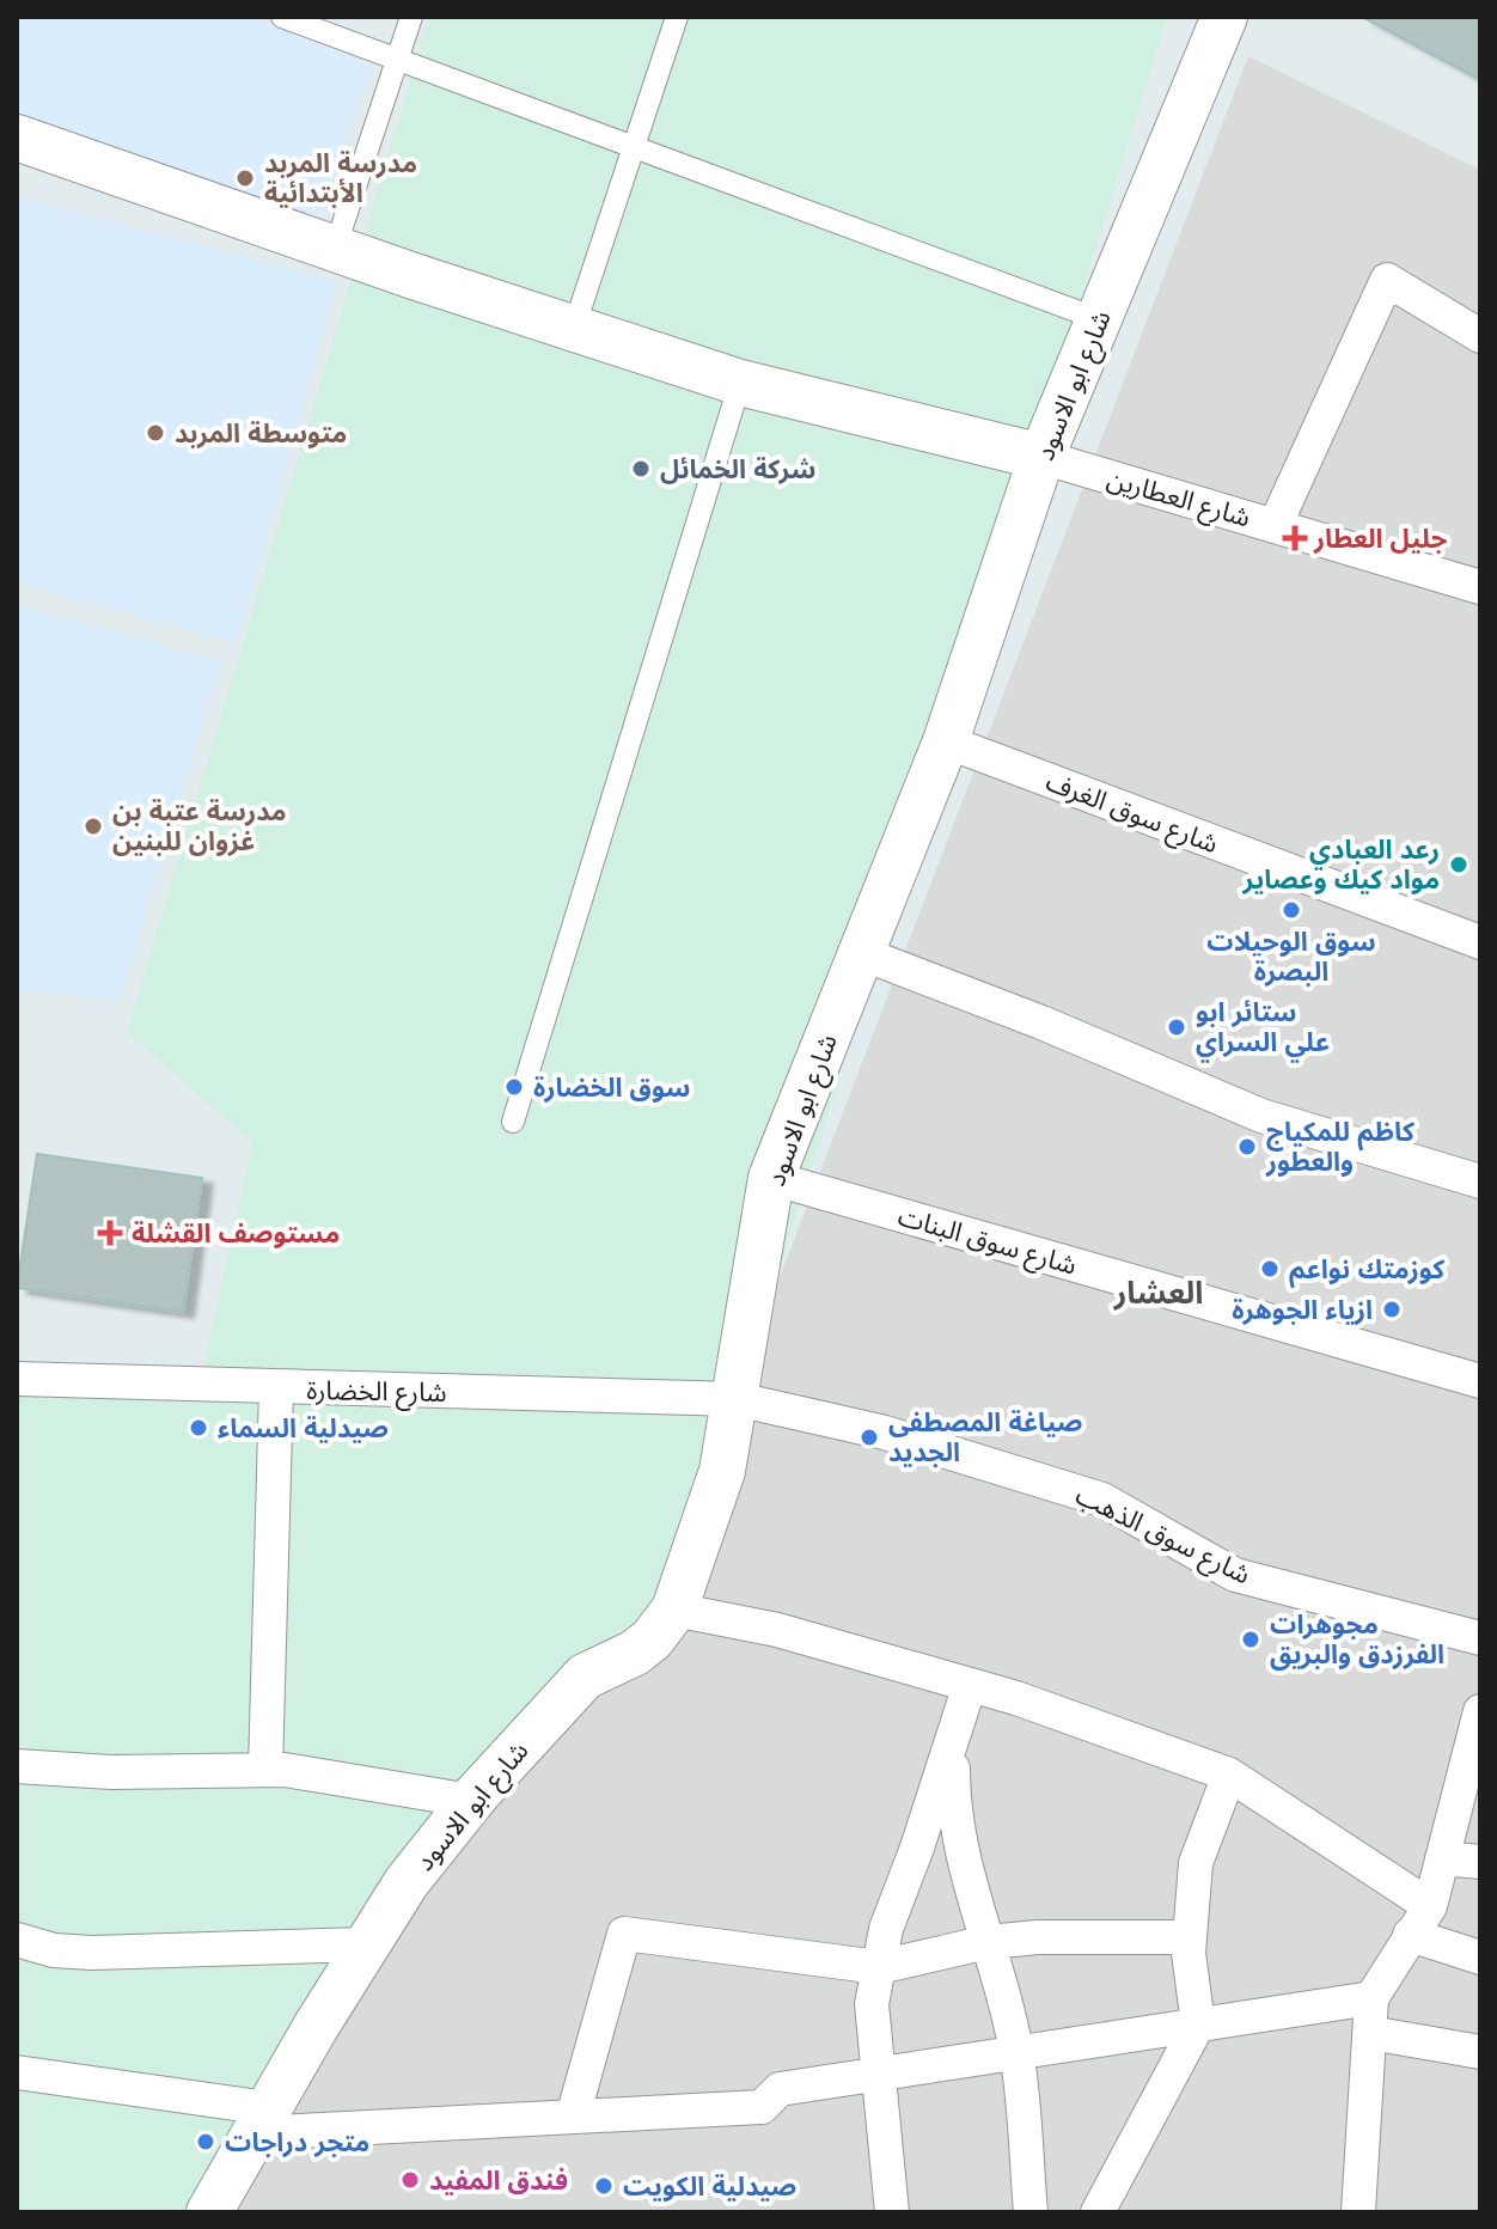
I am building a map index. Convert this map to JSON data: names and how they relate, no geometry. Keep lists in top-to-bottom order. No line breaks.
{"streets":{"street":["شارع ابو الاسود","شارع العطارين","شارع سوق الغرف","شارع سوق البنات","شارع الخضارة","شارع سوق الذهب"]},"crossings":[["شارع ابو الاسود","شارع العطارين"],["شارع ابو الاسود","شارع سوق الغرف"],["شارع ابو الاسود","شارع سوق البنات"],["شارع ابو الاسود","شارع الخضارة"],["شارع ابو الاسود","شارع سوق الذهب"],["شارع الخضارة","شارع سوق الذهب"]],"districts":["العشار"],"places":{"other":["مدرسة المربد الأبتدائية","متوسطة المربد","شركة الخمائل","مدرسة عتبة بن غزوان للبنين","رعد العبادي مواد كيك وعصاير","سوق الوحيلات البصرة","ستائر ابو علي السراي","سوق الخضارة","كاظم للمكياج والعطور","كوزمتك نواعم","ازياء الجوهرة","صيدلية السماء","صياغة المصطفى الجديد","مجوهرات الفرزدق والبريق","متجر دراجات","فندق المفيد","صيدلية الكويت"],"health":["جليل العطار","مستوصف القشلة"]}}
